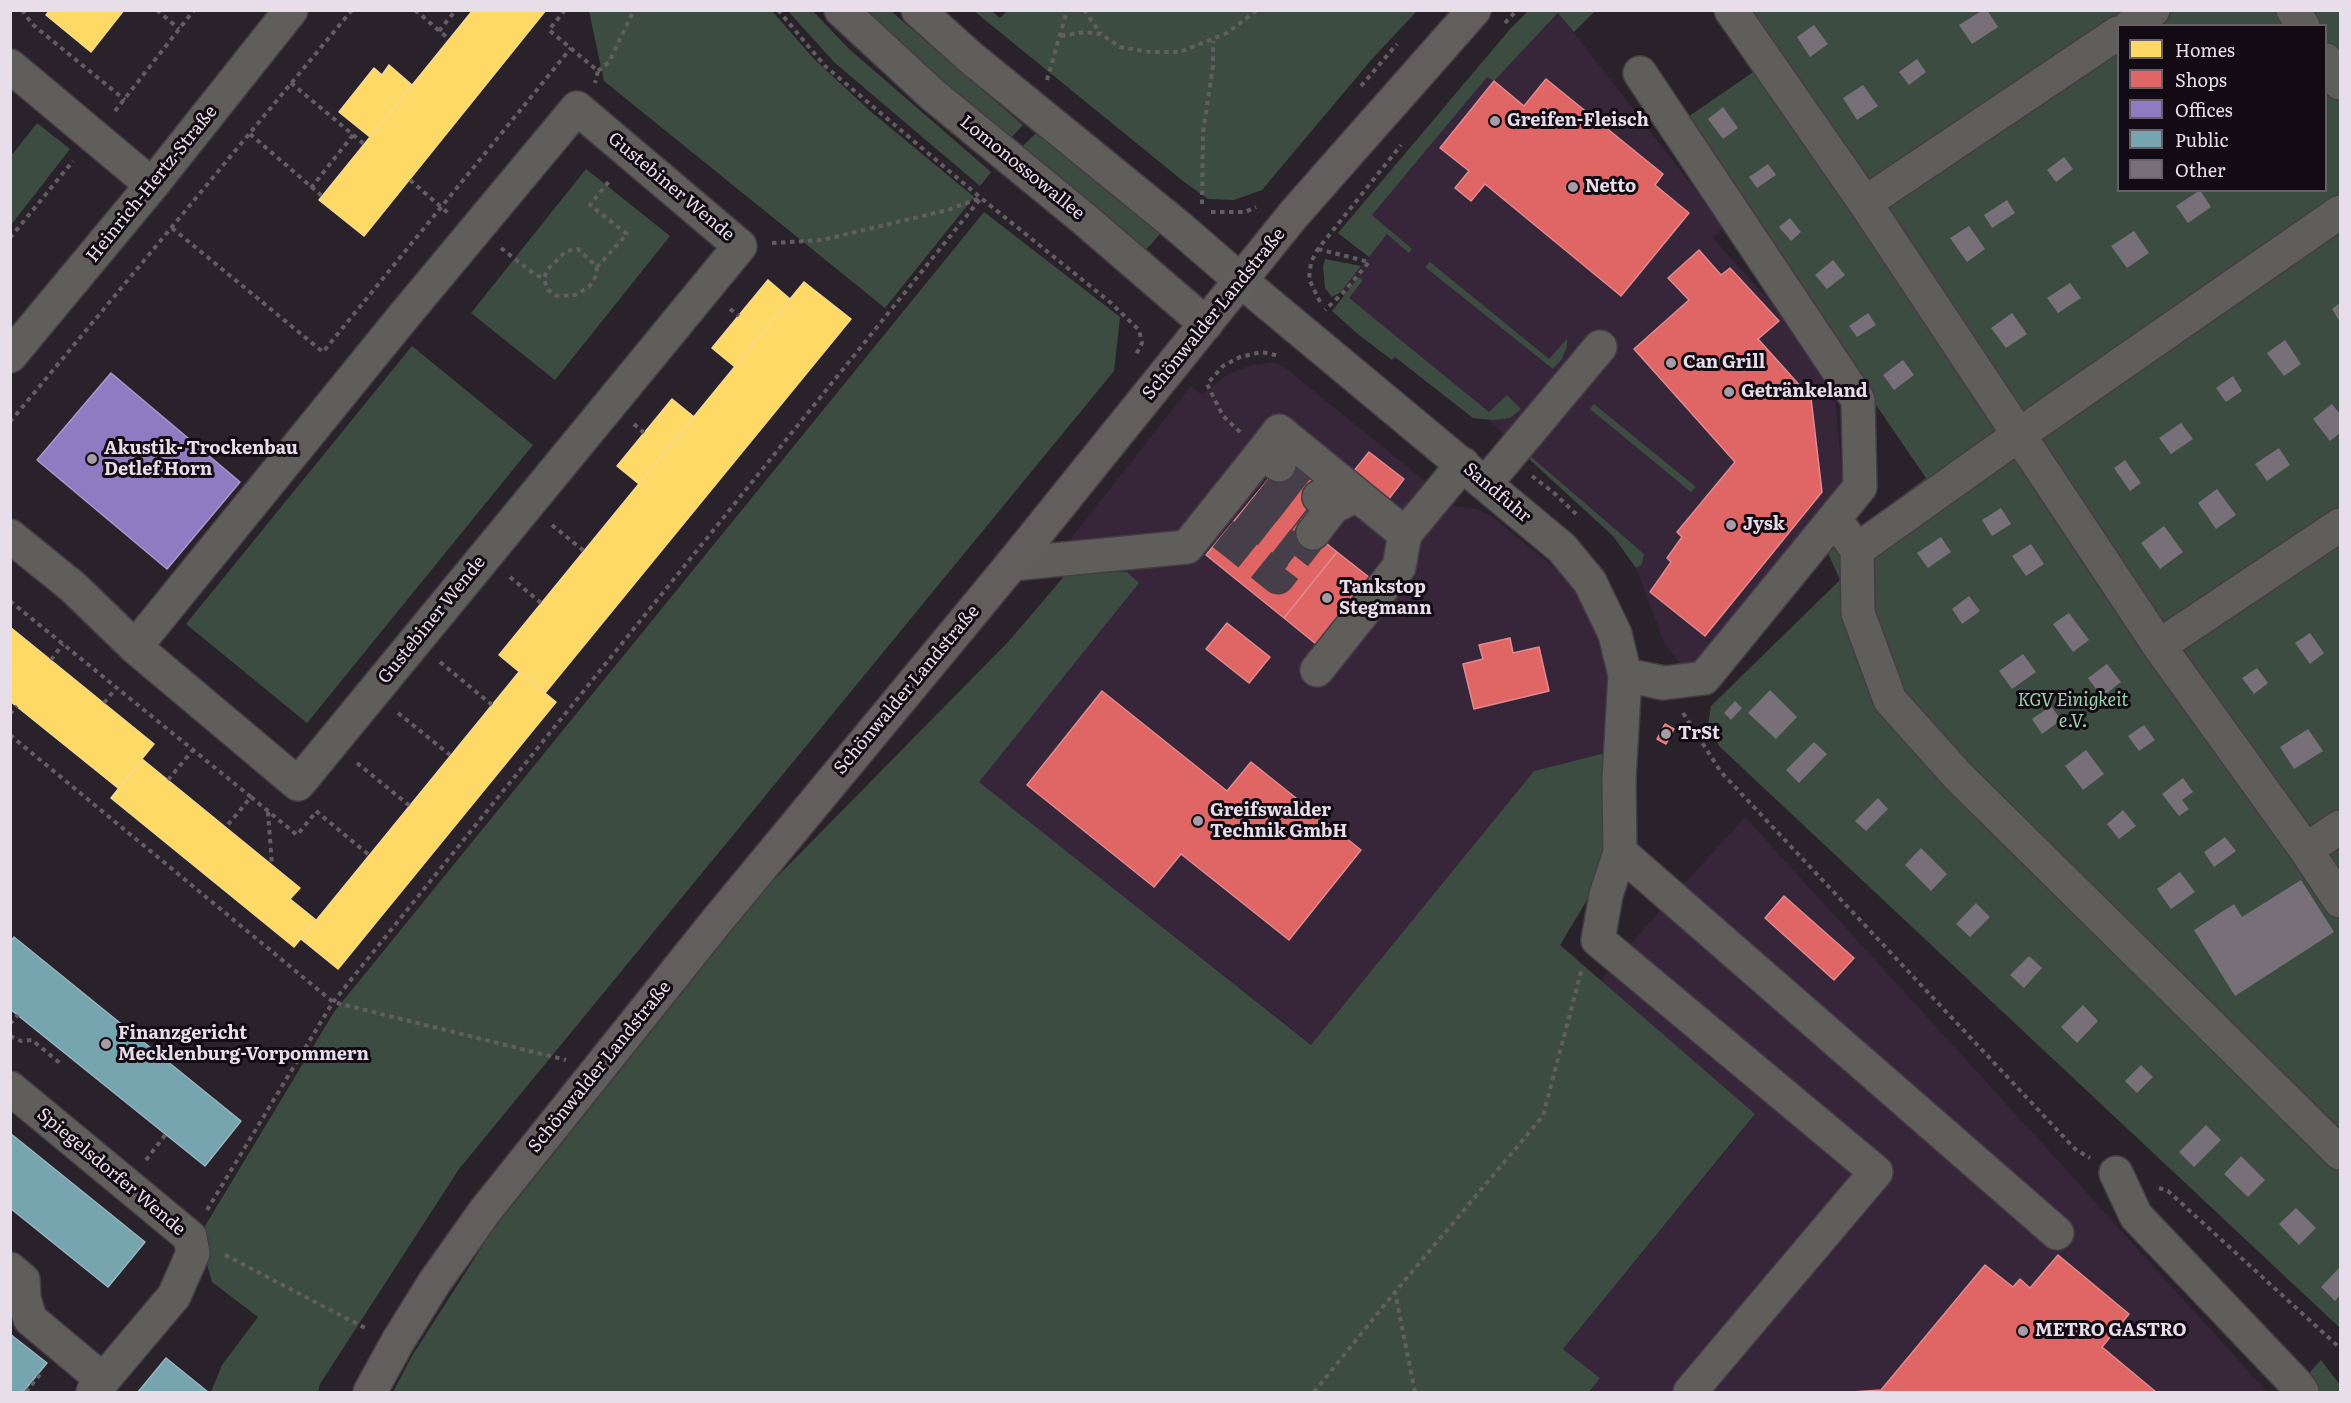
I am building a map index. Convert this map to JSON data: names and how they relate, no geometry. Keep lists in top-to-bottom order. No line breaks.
{"streets":{"main road":["Schönwalder Landstraße"],"street":["Lomonossowallee","Heinrich-Hertz-Straße","Gustebiner Wende","Sandfuhr","Spiegelsdorfer Wende"]},"crossings":[["Lomonossowallee","Schönwalder Landstraße"],["Schönwalder Landstraße","Sandfuhr"]],"parks":["KGV Einigkeit e.V."],"places":["Greifen-Fleisch","Netto","Can Grill","Getränkeland","Akustik- Trockenbau Detlef Horn","Jysk","Tankstop Stegmann","TrSt","Greifswalder Technik GmbH","Finanzgericht Mecklenburg-Vorpommern","METRO GASTRO"],"legend":["Homes","Shops","Offices","Public","Other"]}
